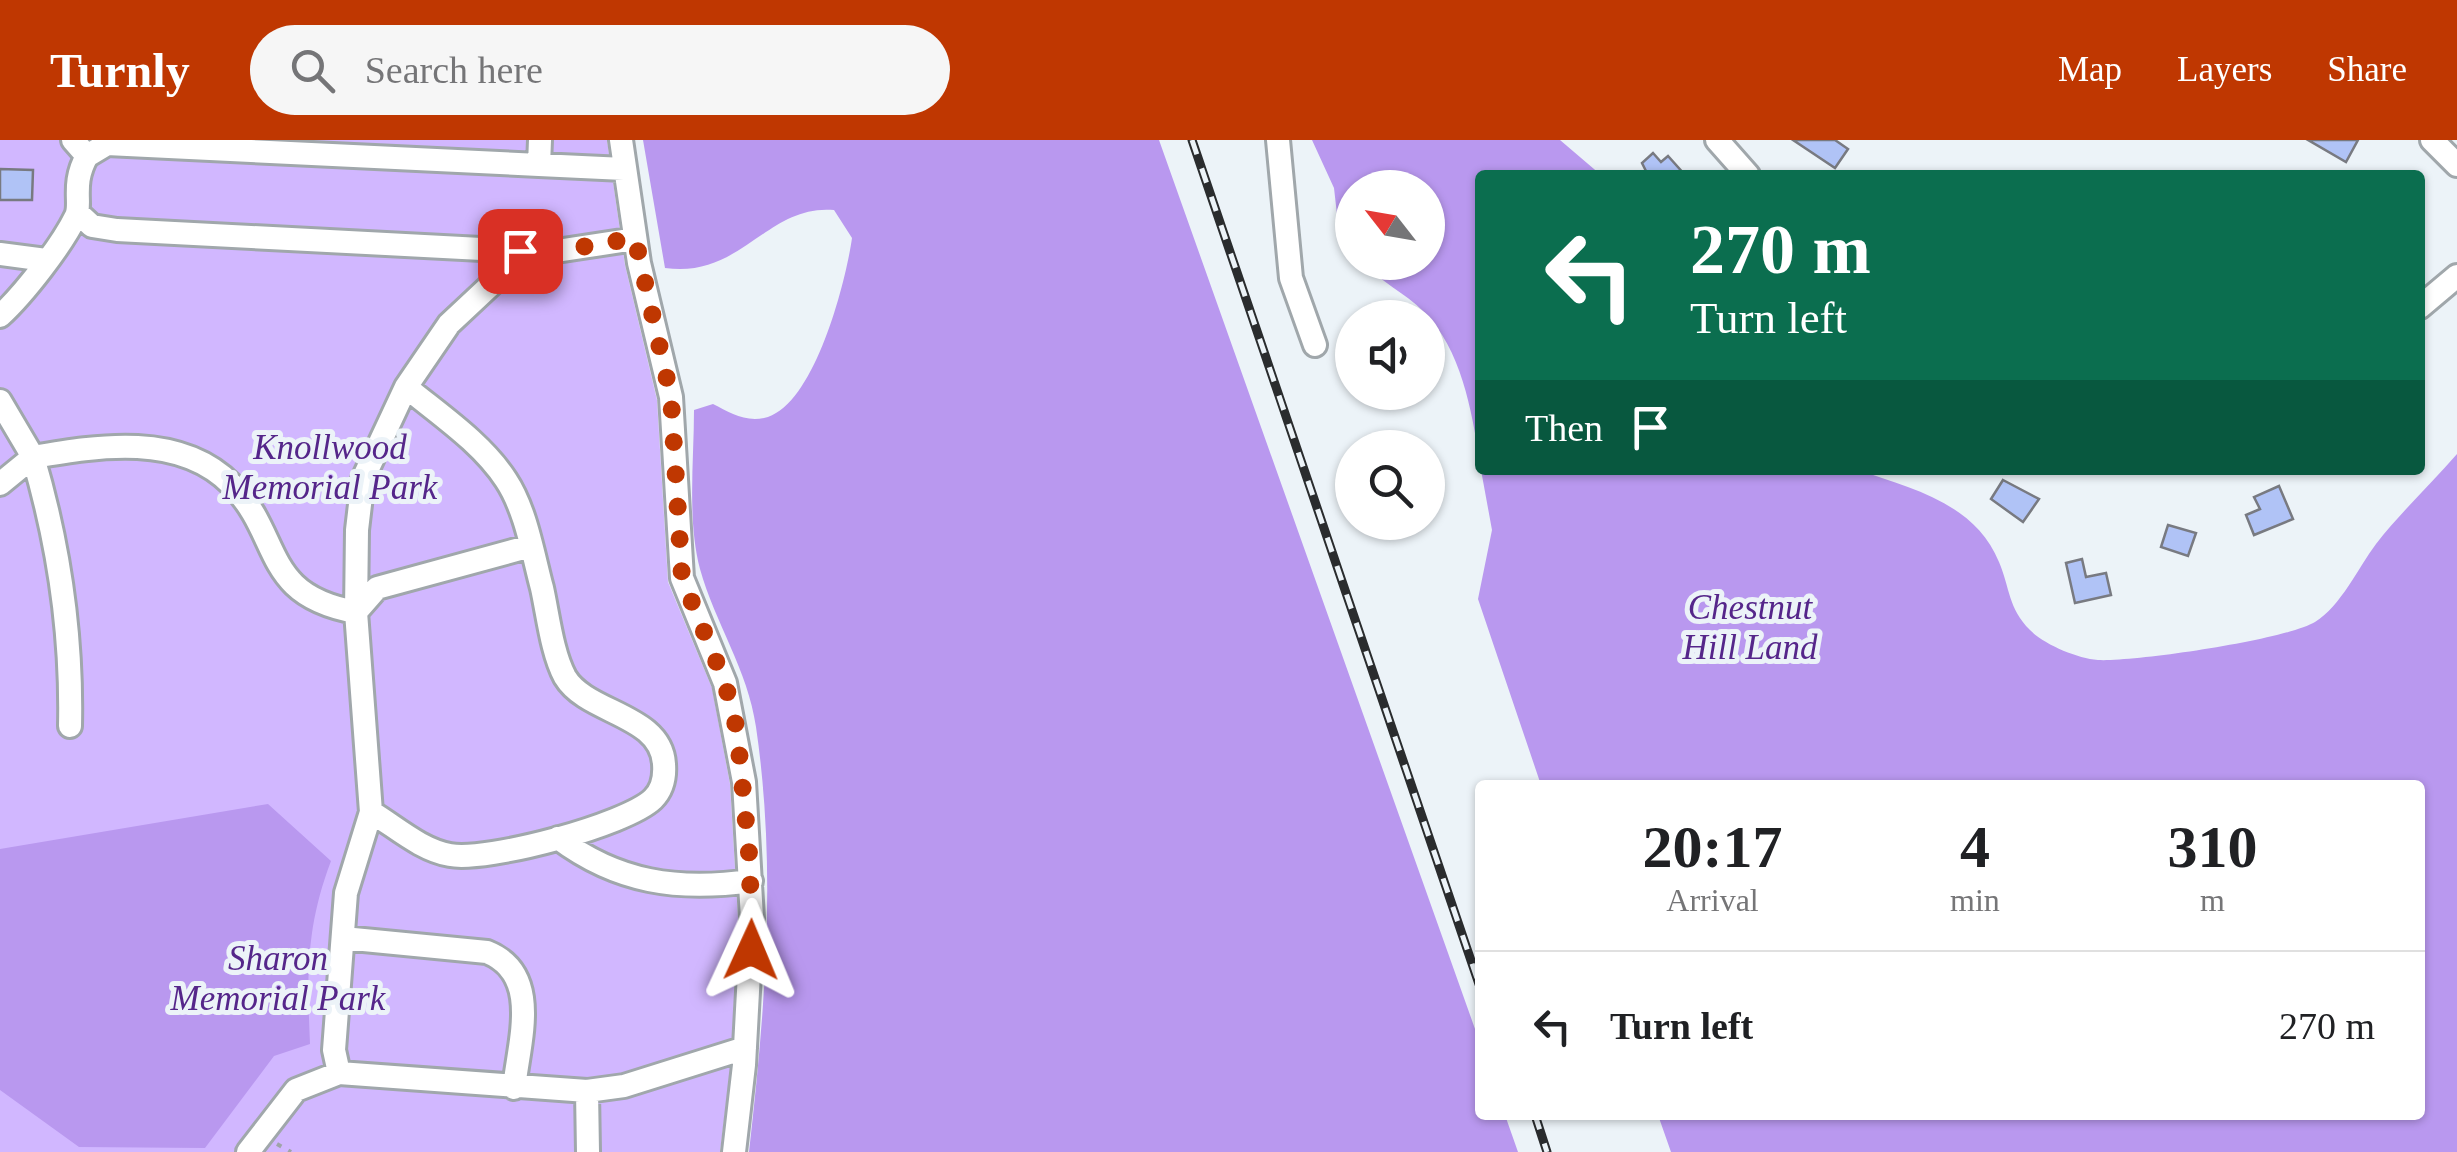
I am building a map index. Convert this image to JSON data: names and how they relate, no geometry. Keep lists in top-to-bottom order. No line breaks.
{"parks":["Knollwood Memorial Park","Chestnut Hill Land","Sharon Memorial Park"],"north":"top left","page":{"header":"Turnly","search":"Search here","nav":["Map","Layers","Share"],"turn":["270 m","Turn left"],"then":"Then","eta":["20:17","Arrival","4","min","310","m"],"list":[{"name":"Turn left","value":"270 m"}]}}
